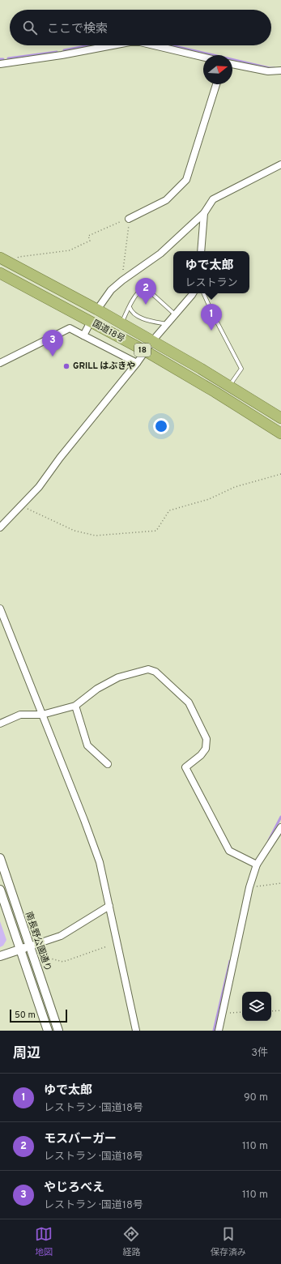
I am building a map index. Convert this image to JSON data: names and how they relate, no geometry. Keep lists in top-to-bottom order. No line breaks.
{"streets":{"highway":["国道18号","18"],"street":["南長野公園通り"]},"places":["GRILL はぶきや"],"scale_bar":"50 m","north":"right","page":{"search":"ここで検索","popup":["ゆで太郎","レストラン"],"pins":["2","1","3"],"scale":"50 m","heading":["周辺","3件"],"list":[{"mark":"1","name":"ゆで太郎","note":"レストラン · 国道18号","value":"90 m"},{"mark":"2","name":"モスバーガー","note":"レストラン · 国道18号","value":"110 m"},{"mark":"3","name":"やじろべえ","note":"レストラン · 国道18号","value":"110 m"}],"nav":["地図","経路","保存済み"]}}
